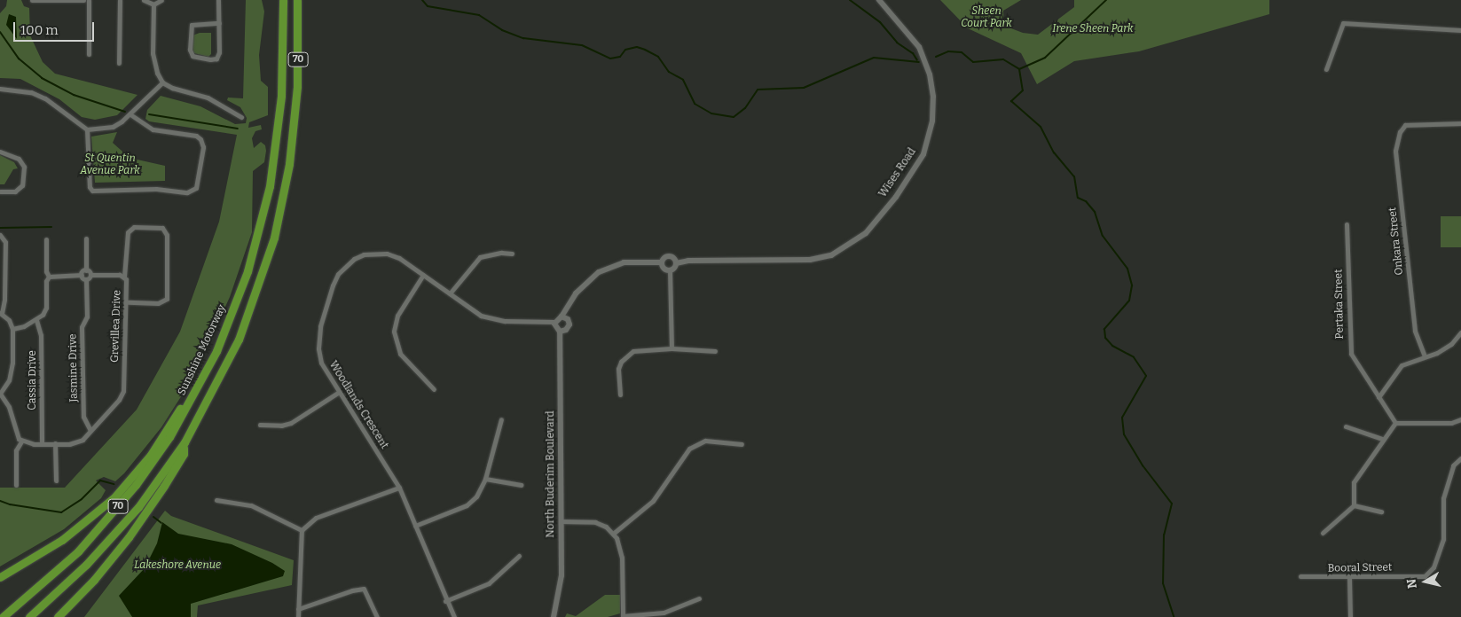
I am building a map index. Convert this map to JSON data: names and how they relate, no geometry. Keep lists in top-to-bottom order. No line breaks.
{"streets":{"highway":["70","Sunshine Motorway"],"street":["Wises Road","Onkara Street","Pertaka Street","Grevillea Drive","Jasmine Drive","Cassia Drive","Woodlands Crescent","North Buderim Boulevard","Booral Street"]},"crossings":[["Grevillea Drive","Jasmine Drive"],["Grevillea Drive","Cassia Drive"],["Woodlands Crescent","North Buderim Boulevard"]],"parks":["Sheen Court Park","Irene Sheen Park","St Quentin Avenue Park","Lakeshore Avenue"],"scale_bar":"100 m","north":"left"}
